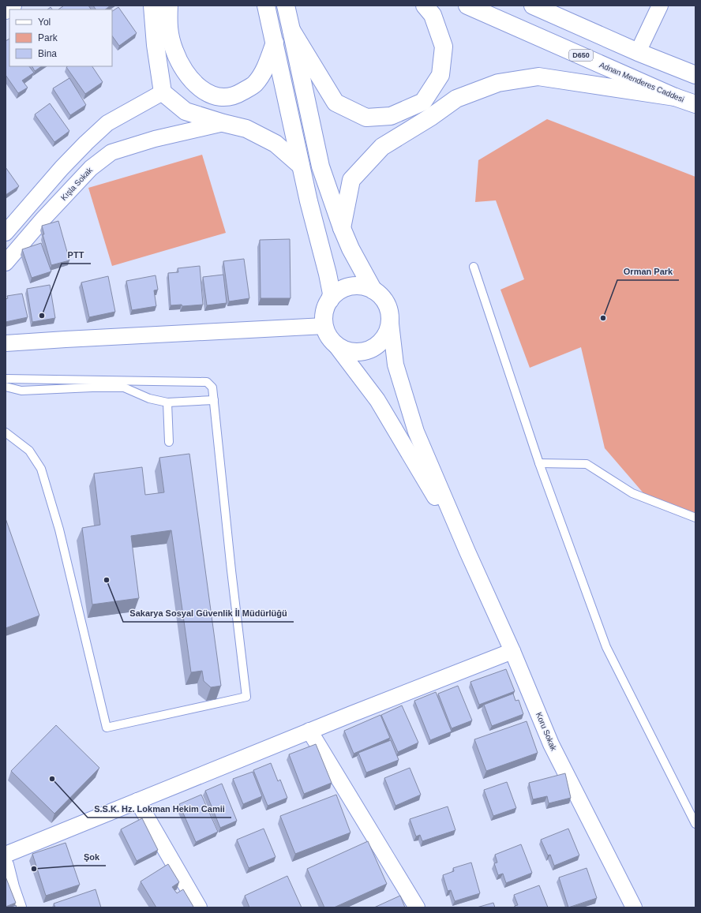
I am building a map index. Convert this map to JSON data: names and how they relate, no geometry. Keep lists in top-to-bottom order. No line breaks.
{"streets":{"main road":["D650","Adnan Menderes Caddesi"],"street":["Kışla Sokak","Koru Sokak"]},"places":["PTT","Orman Park","Sakarya Sosyal Güvenlik İl Müdürlüğü","S.S.K. Hz. Lokman Hekim Camii","Şok"],"legend":["Yol","Park","Bina"]}
